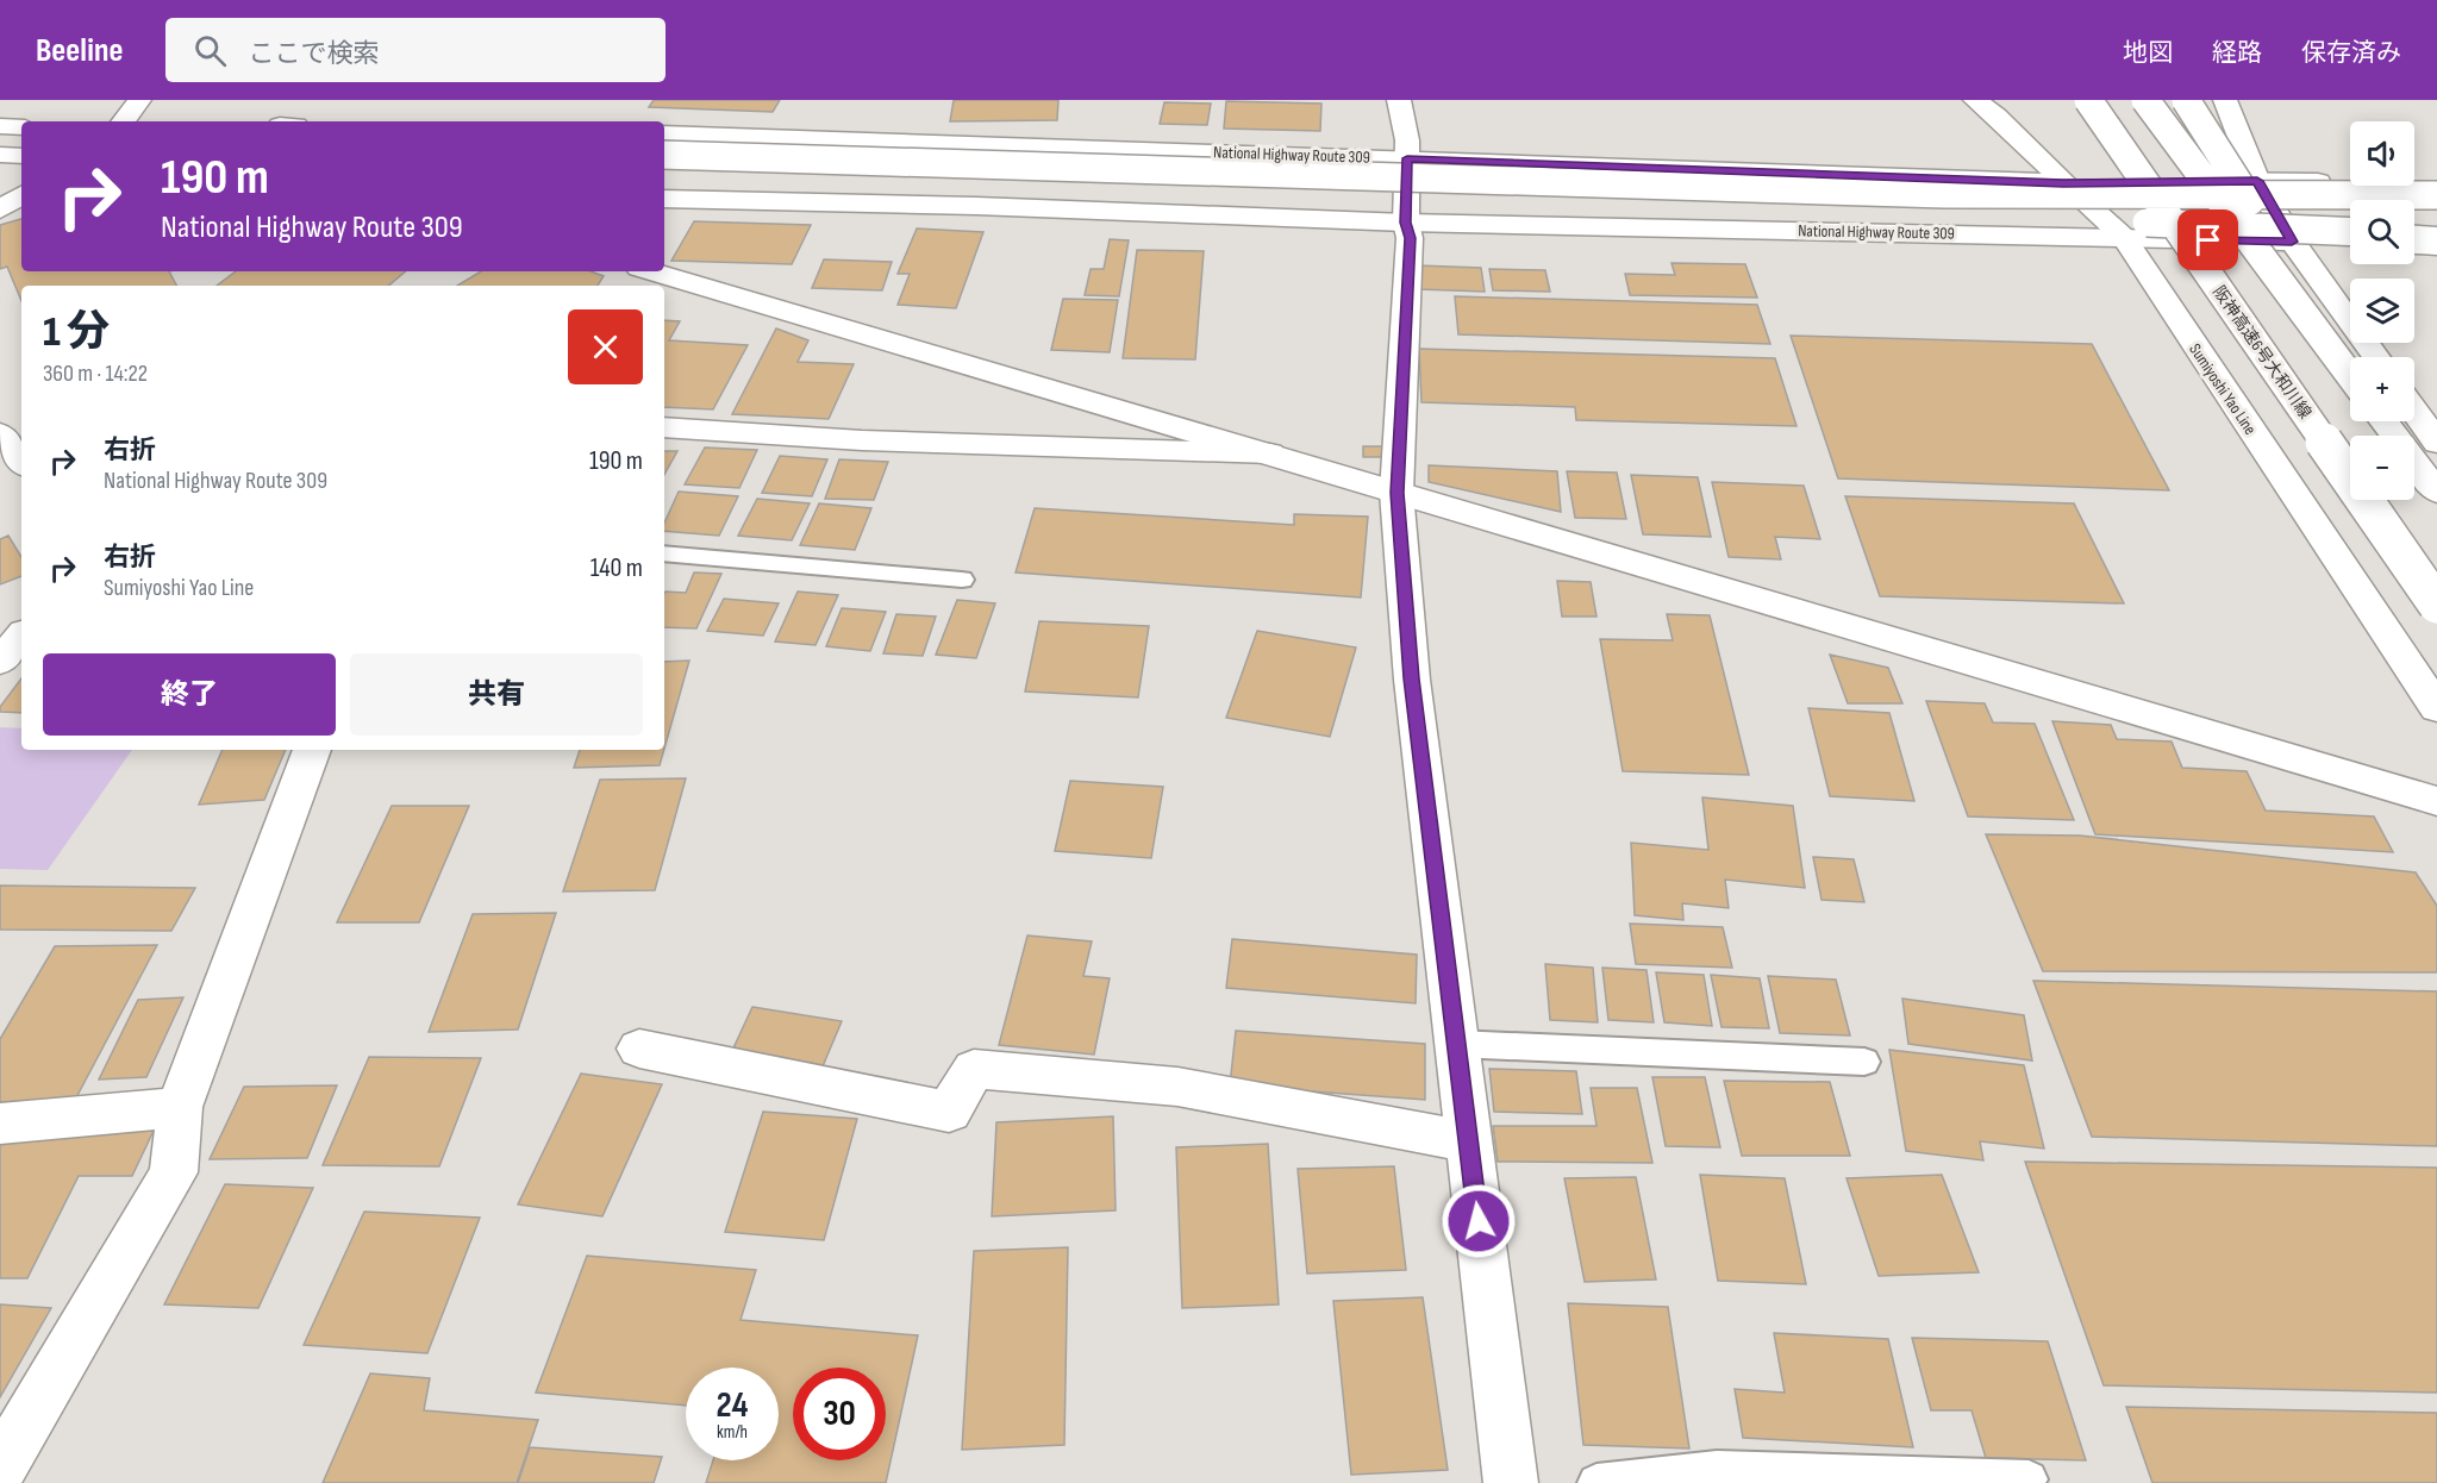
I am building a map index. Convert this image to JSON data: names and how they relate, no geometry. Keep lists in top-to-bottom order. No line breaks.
{"streets":{"main road":["National Highway Route 309","阪神高速6号大和川線","Sumiyoshi Yao Line"]},"crossings":[["National Highway Route 309","Sumiyoshi Yao Line"]],"page":{"header":"Beeline","search":"ここで検索","nav":["地図","経路","保存済み"],"map_buttons":["+","−"],"turn":["190 m","National Highway Route 309"],"heading":["1 分","360 m · 14:22"],"list":[{"name":"右折","note":"National Highway Route 309","value":"190 m"},{"name":"右折","note":"Sumiyoshi Yao Line","value":"140 m"}],"buttons":["終了","共有"],"speed":"24 km/h","limit":"30"}}
